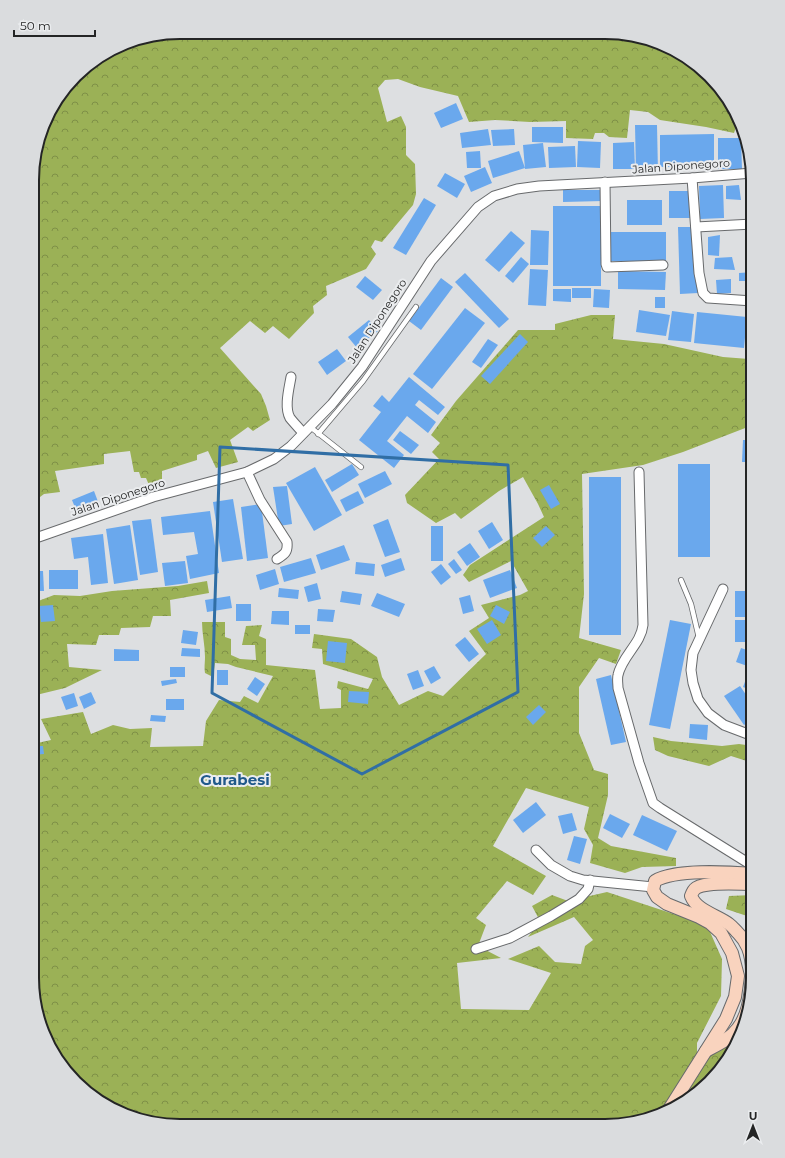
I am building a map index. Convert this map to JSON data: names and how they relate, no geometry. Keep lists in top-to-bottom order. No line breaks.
{"streets":{"street":["Jalan Diponegoro"]},"districts":["Gurabesi"],"scale_bar":"50 m","north":"top"}
